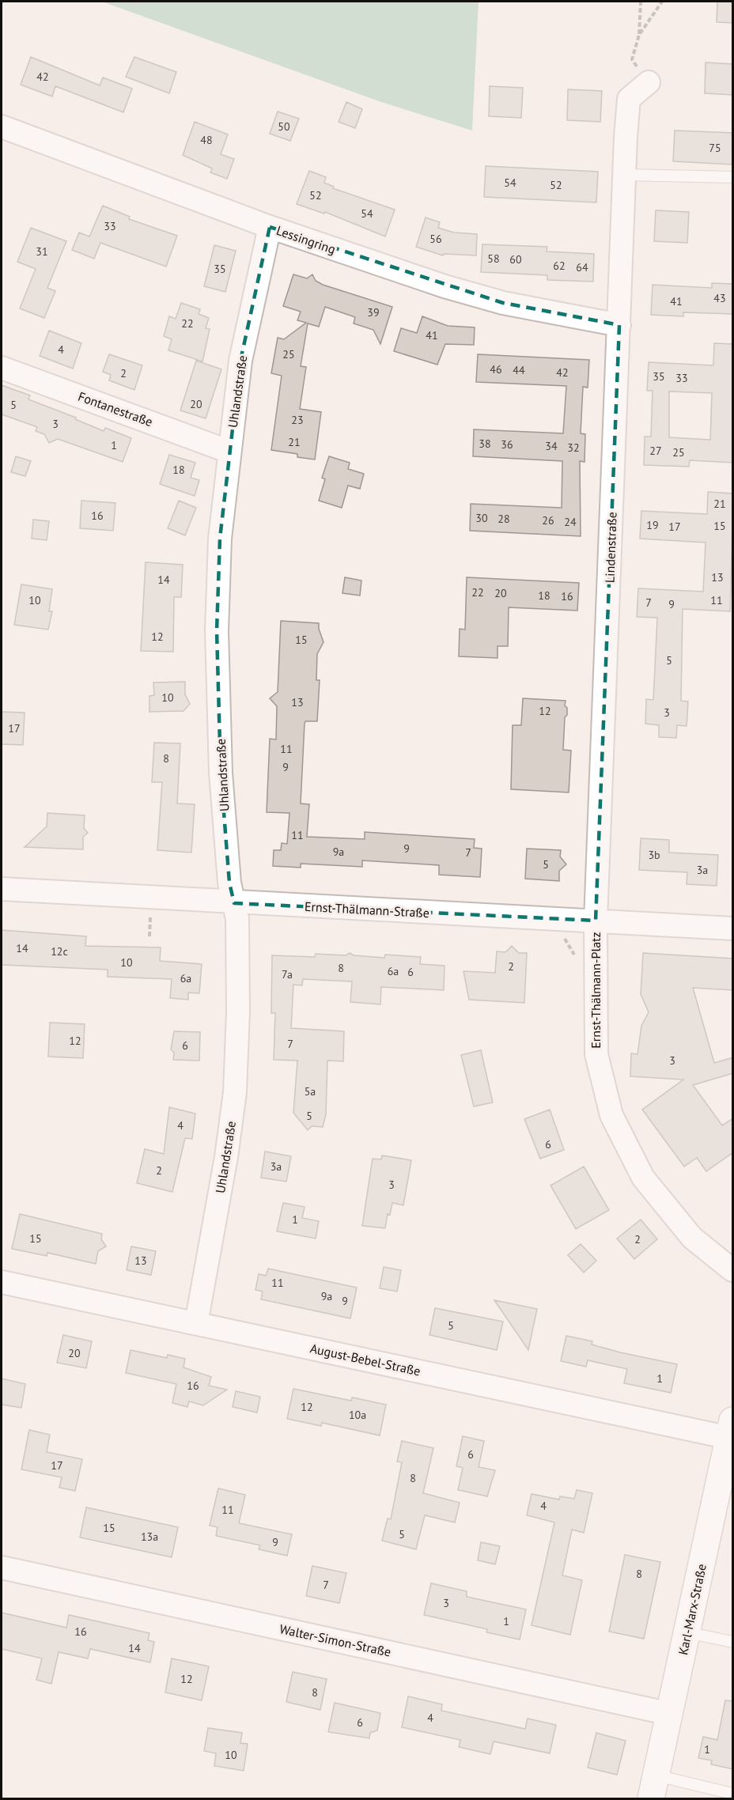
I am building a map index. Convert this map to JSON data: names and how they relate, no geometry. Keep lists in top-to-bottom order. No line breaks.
{"streets":{"main road":["Karl-Marx-Straße"],"street":["Lessingring","Uhlandstraße","Fontanestraße","Lindenstraße","Ernst-Thälmann-Straße","Ernst-Thälmann-Platz","August-Bebel-Straße","Walter-Simon-Straße"]},"crossings":[["Lessingring","Uhlandstraße"],["Lessingring","Lindenstraße"],["Uhlandstraße","Fontanestraße"],["Uhlandstraße","Ernst-Thälmann-Straße"],["Uhlandstraße","August-Bebel-Straße"],["Lindenstraße","Ernst-Thälmann-Straße"],["Lindenstraße","Ernst-Thälmann-Platz"],["Ernst-Thälmann-Straße","Ernst-Thälmann-Platz"],["August-Bebel-Straße","Karl-Marx-Straße"],["Karl-Marx-Straße","Walter-Simon-Straße"]],"house_numbers":["42","50","48","75","54","52","52","54","33","56","31","58","60","62","64","35","43","41","39","22","41","4","25","46","44","42","2","35","33","20","5","23","3","21","38","36","1","34","32","27","25","18","21","16","30","28","26","24","19","15","17","13","14","22","20","18","16","10","11","7","9","12","15","5","10","13","12","3","17","11","8","9","11","9","9a","7","3b","5","3a","14","12c","10","2","8","6a","6","7a","6a","12","7","6","3","5a","5","4","6","3a","2","3","1","15","2","13","11","9a","9","5","20","1","16","12","10a","6","17","8","4","11","15","5","13a","9","8","7","3","1","16","14","12","8","4","6","1","10"]}
